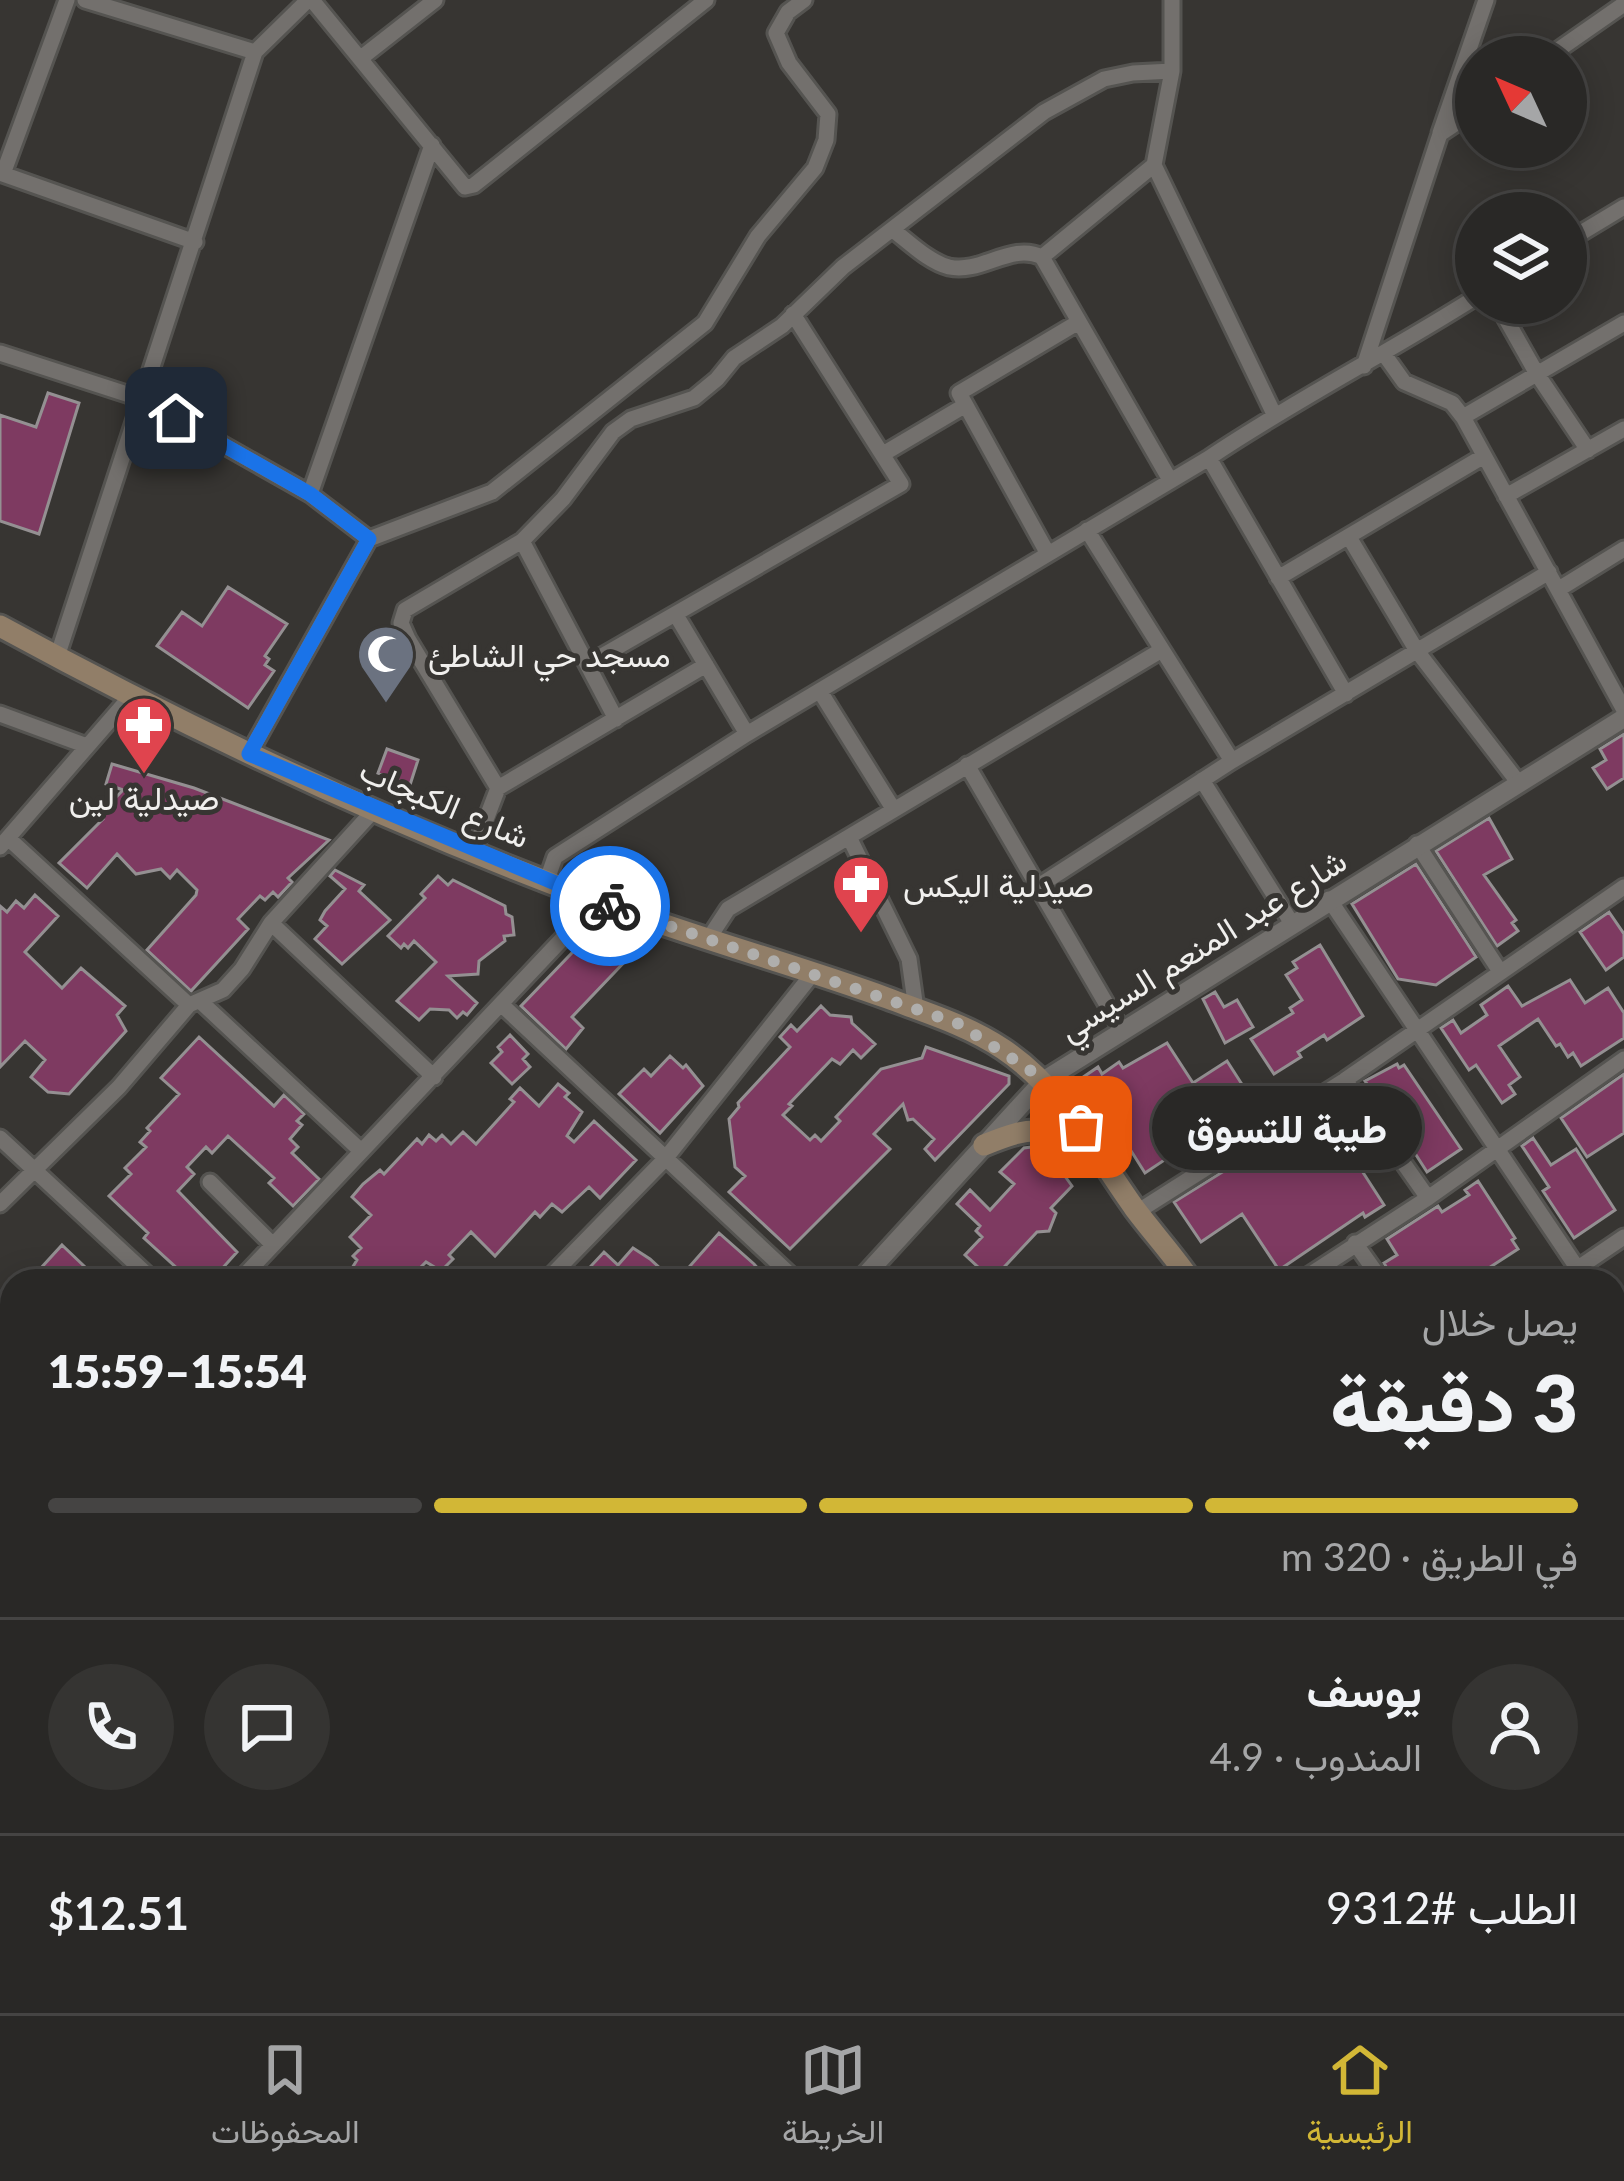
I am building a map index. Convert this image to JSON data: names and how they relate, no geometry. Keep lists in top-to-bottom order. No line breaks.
{"streets":{"main road":["شارع الكبجاب"],"street":["شارع عبد المنعم السيسي"]},"crossings":[["شارع الكبجاب","شارع عبد المنعم السيسي"]],"places":{"mosque":["مسجد حي الشاطئ"],"pharmacy":["صيدلية لين","صيدلية اليكس"],"other":["طيبة للتسوق"]},"north":"top left","page":{"bubble":"طيبة للتسوق","heading":["3 دقيقة","يصل خلال","15:54–15:59"],"panel":["يوسف","المندوب · 4.9","الطلب #9312","$12.51"],"bar":"في الطريق · 320 m","tabs":["الرئيسية","الخريطة","المحفوظات"]}}
